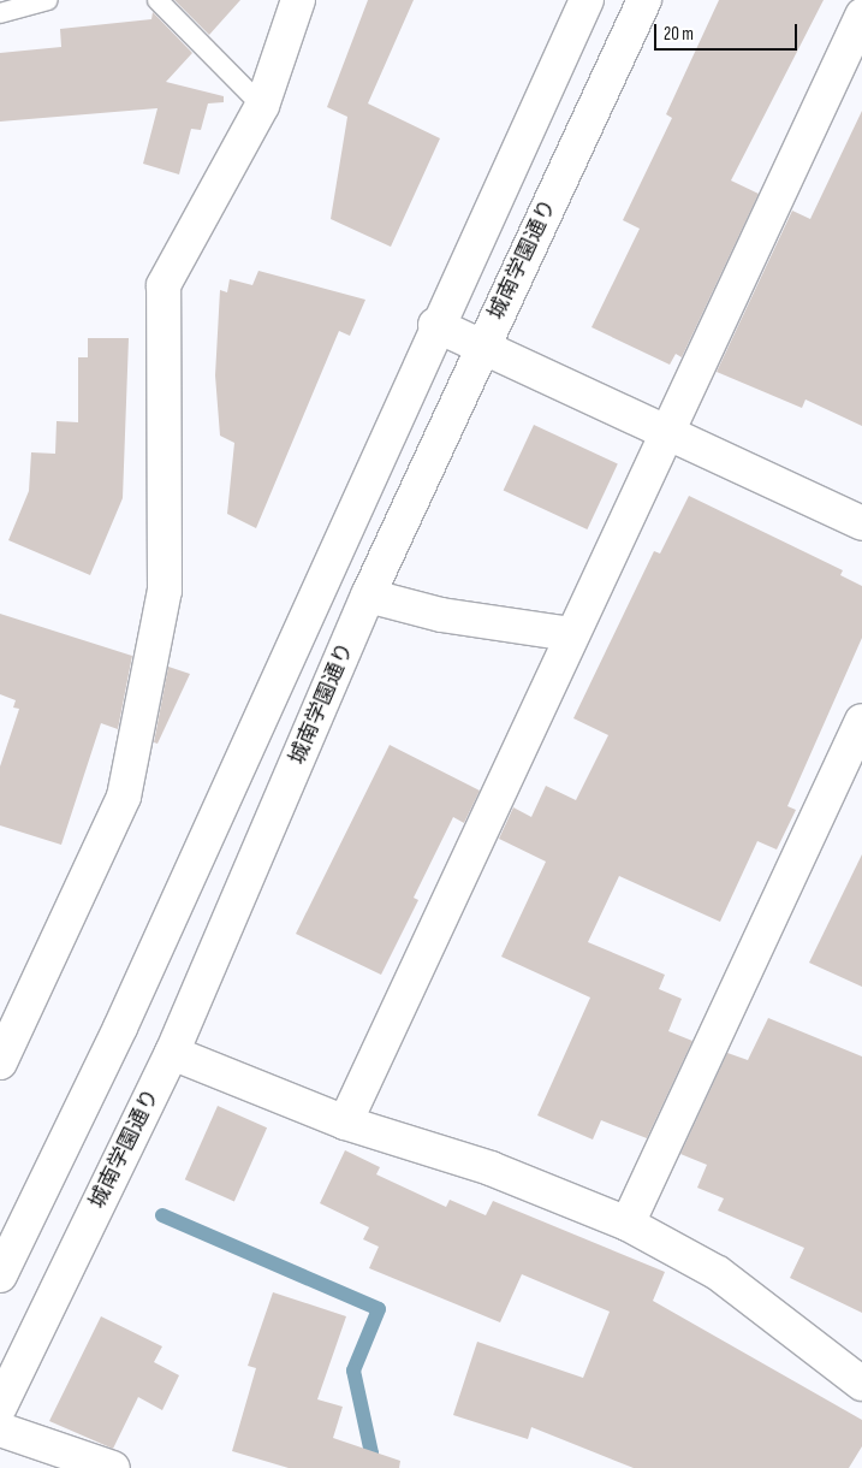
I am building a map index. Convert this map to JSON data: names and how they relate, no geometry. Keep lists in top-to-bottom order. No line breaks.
{"streets":{"street":["城南学園通り"]},"scale_bar":"20 m"}
